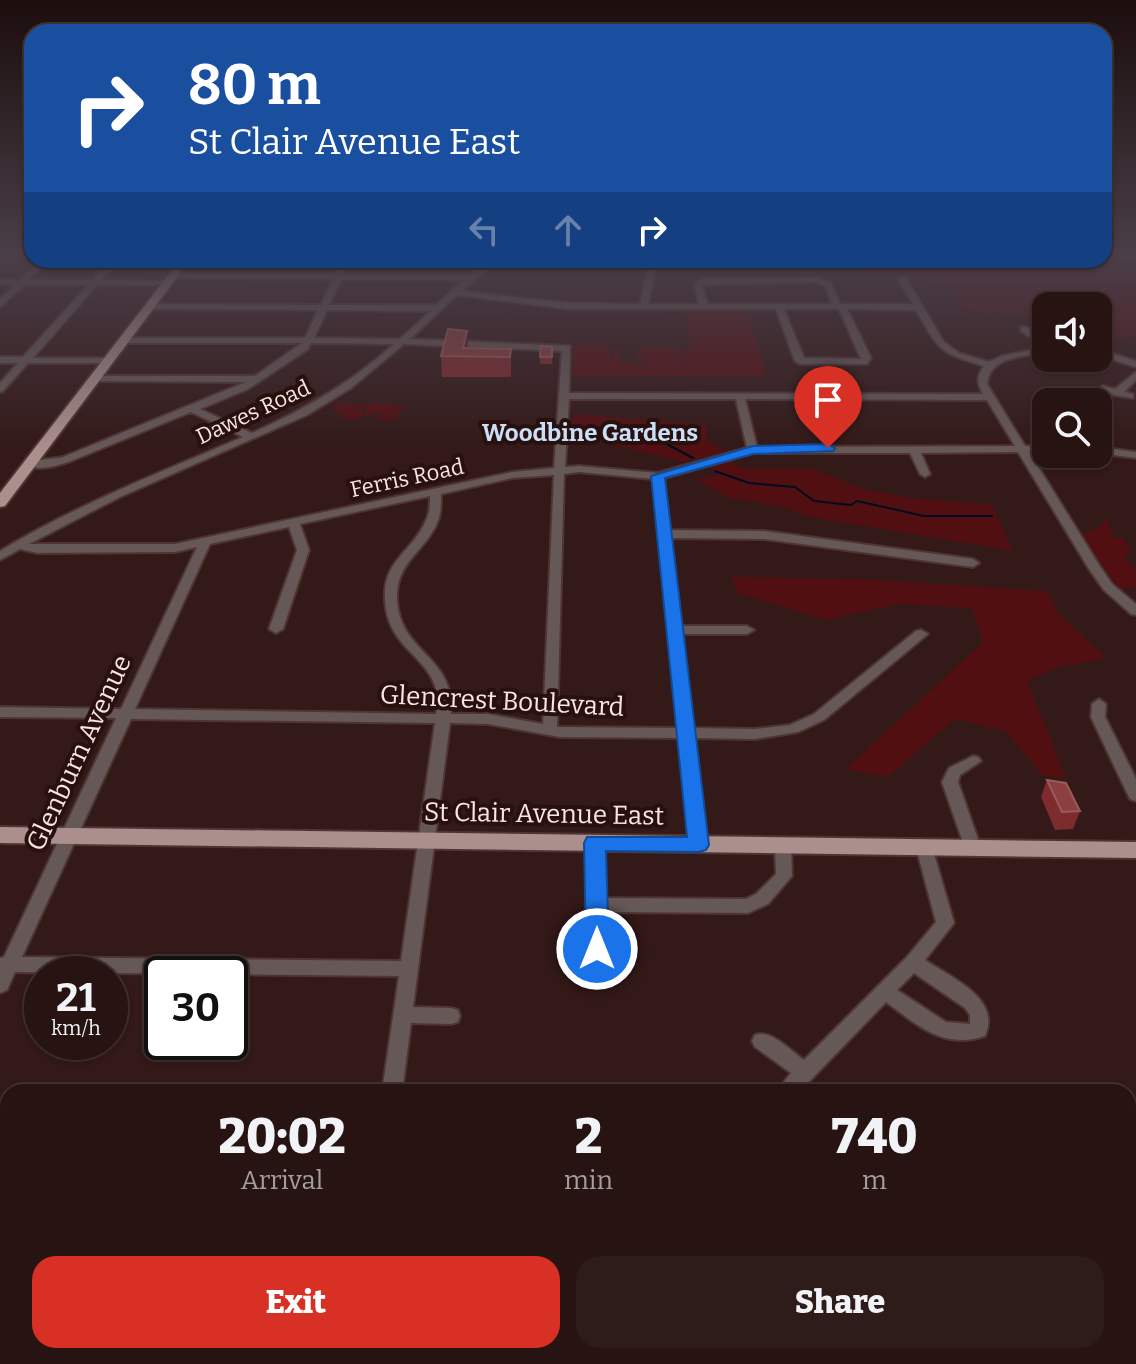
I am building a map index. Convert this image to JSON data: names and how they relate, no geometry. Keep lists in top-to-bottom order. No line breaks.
{"streets":{"main road":["St Clair Avenue East"],"street":["Dawes Road","Ferris Road","Glencrest Boulevard","Glenburn Avenue"]},"crossings":[["Dawes Road","Ferris Road"],["Ferris Road","Glenburn Avenue"],["Glencrest Boulevard","Glenburn Avenue"],["Glenburn Avenue","St Clair Avenue East"]],"districts":["Woodbine Gardens"],"page":{"turn":["80 m","St Clair Avenue East"],"speed":"21 km/h","limit":"30","eta":["20:02","Arrival","2","min","740","m"],"buttons":["Exit","Share"]}}
